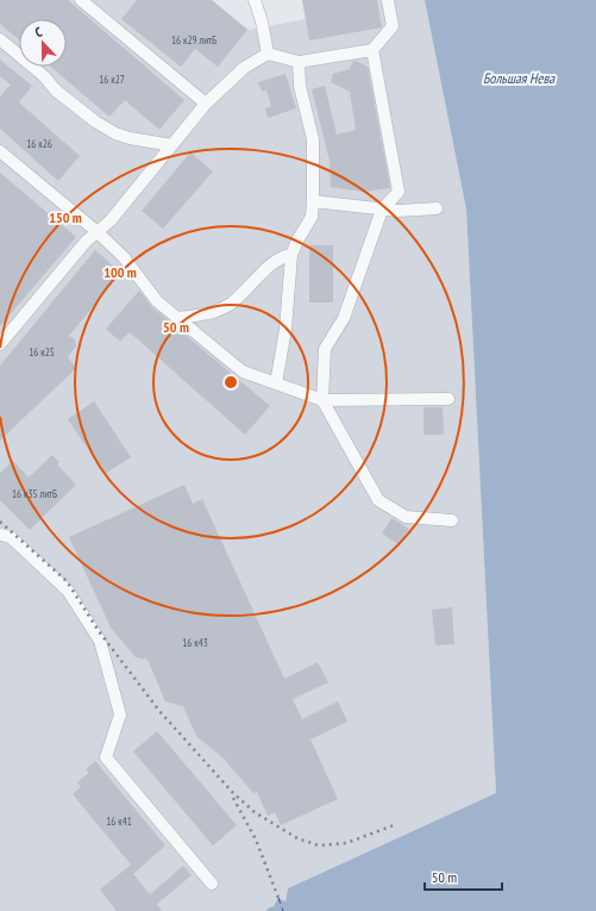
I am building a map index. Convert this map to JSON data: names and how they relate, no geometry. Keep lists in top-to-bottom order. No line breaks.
{"water":["Большая Нева"],"house_numbers":["16 к29 литБ","16 к27","16 к26","16 к25","16 к35 литБ","16 к43","16 к41"],"scale_bar":"50 m","north":"top","rings":["150 m","100 m","50 m"]}
